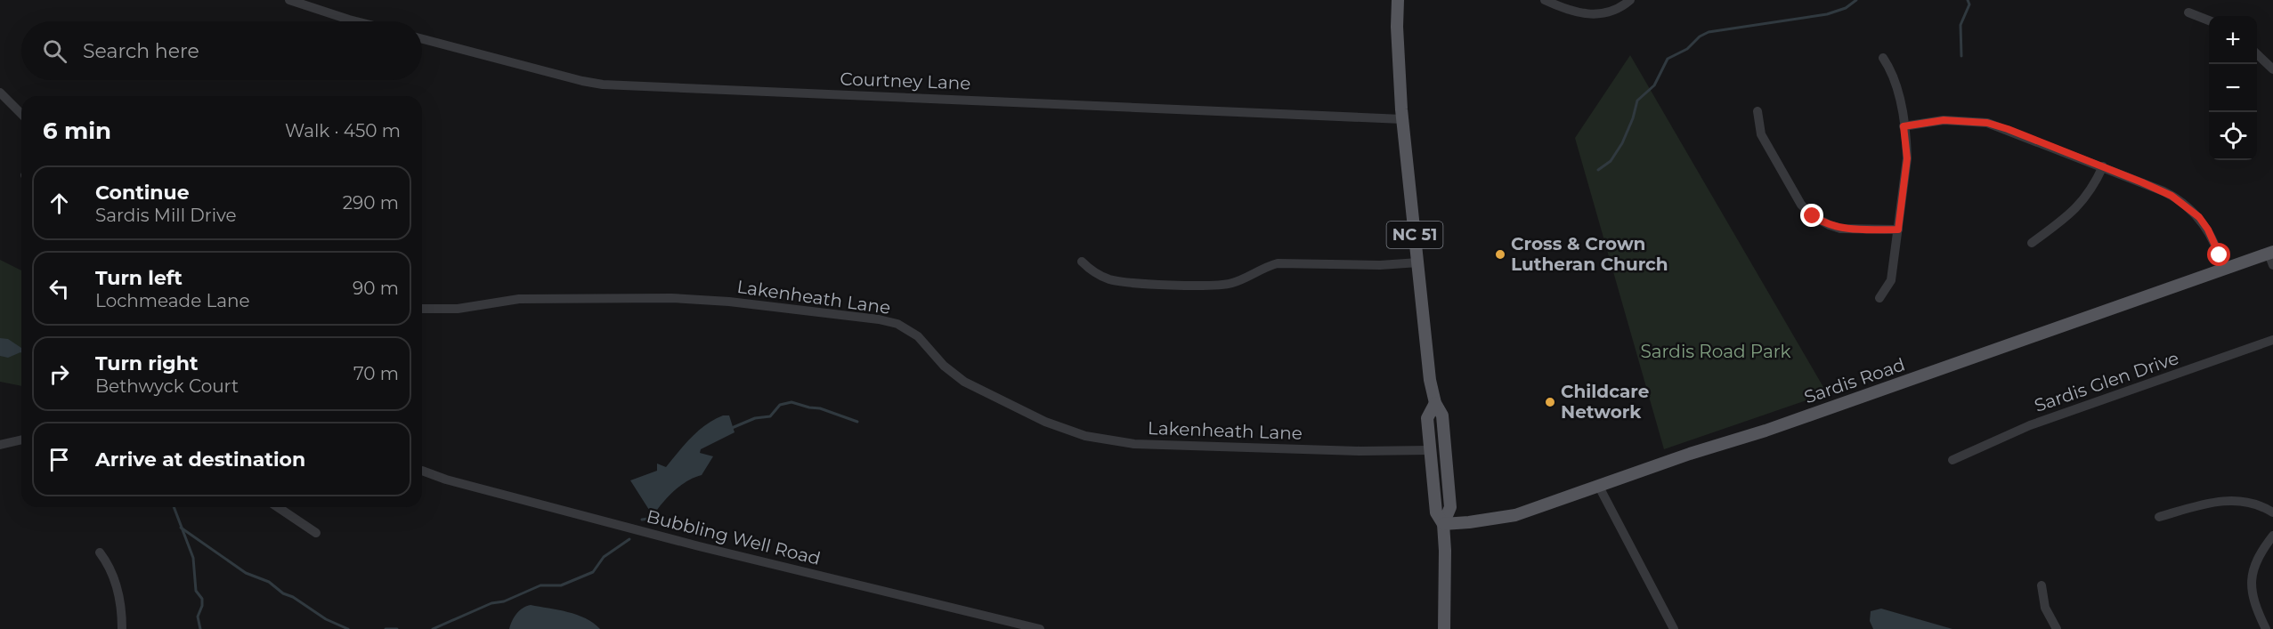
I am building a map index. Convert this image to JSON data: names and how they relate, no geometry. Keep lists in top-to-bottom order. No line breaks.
{"streets":{"main road":["NC 51","Sardis Road"],"street":["Courtney Lane","Lakenheath Lane","Sardis Glen Drive","Bubbling Well Road"]},"crossings":[["Courtney Lane","NC 51"],["NC 51","Lakenheath Lane"],["NC 51","Sardis Road"]],"parks":["Sardis Road Park"],"places":["Cross & Crown Lutheran Church","Childcare Network"],"page":{"map_buttons":["+","−"],"search":"Search here","heading":["6 min","Walk · 450 m"],"list":[["Continue","Sardis Mill Drive","290 m"],["Turn left","Lochmeade Lane","90 m"],["Turn right","Bethwyck Court","70 m"],"Arrive at destination"]}}
